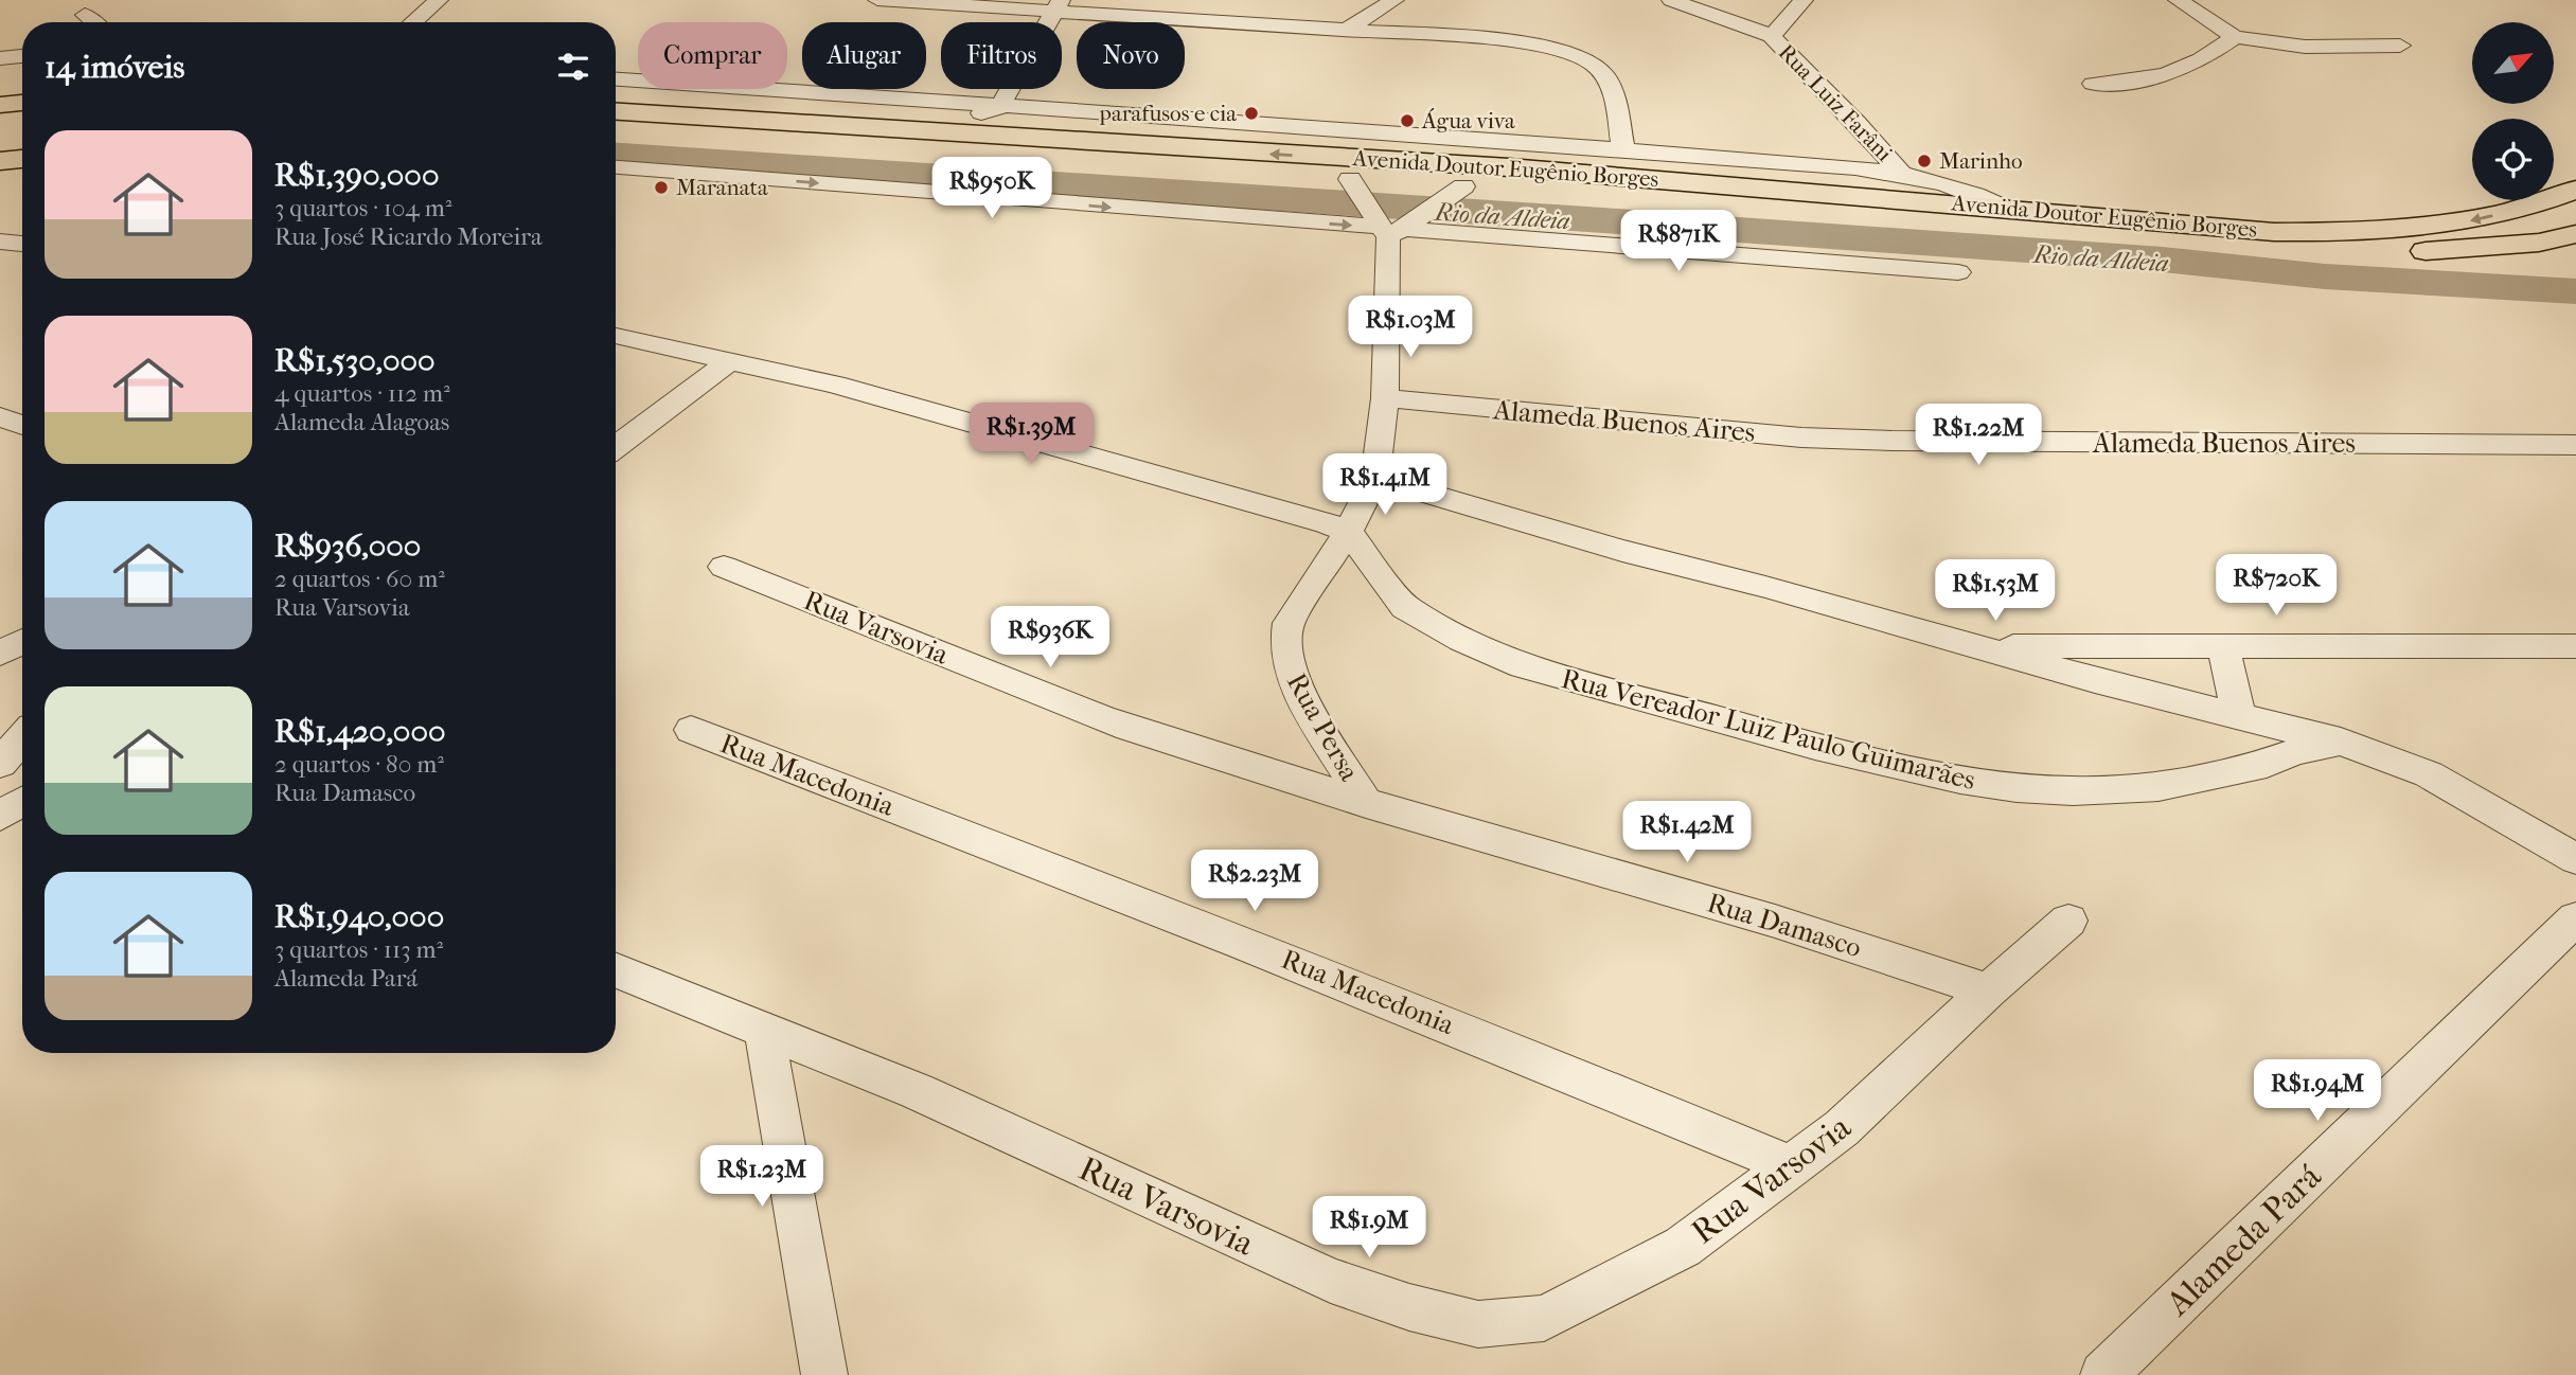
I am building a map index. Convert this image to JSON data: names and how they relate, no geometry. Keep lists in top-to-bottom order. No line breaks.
{"streets":{"highway":["Avenida Doutor Eugênio Borges"],"street":["Rua Luiz Farâni","Alameda Buenos Aires","Rua Varsovia","Rua Persa","Rua Vereador Luiz Paulo Guimarães","Rua Macedonia","Rua Damasco","Alameda Pará"]},"crossings":[["Rua Varsovia","Rua Persa"],["Rua Varsovia","Rua Macedonia"],["Rua Varsovia","Rua Damasco"],["Rua Persa","Rua Vereador Luiz Paulo Guimarães"],["Rua Persa","Rua Damasco"]],"water":["Rio da Aldeia"],"places":["parafusos e cia","Água viva","Marinho","Maranata"],"north":"top right","page":{"chip":["Comprar","Alugar","Filtros","Novo"],"heading":"14 imóveis","list":[{"name":"R$1,390,000","note":"3 quartos · 104 m² · Rua José Ricardo Moreira"},{"name":"R$1,530,000","note":"4 quartos · 112 m² · Alameda Alagoas"},{"name":"R$936,000","note":"2 quartos · 60 m² · Rua Varsovia"},{"name":"R$1,420,000","note":"2 quartos · 80 m² · Rua Damasco"},{"name":"R$1,940,000","note":"3 quartos · 113 m² · Alameda Pará"}],"price":["R$950K","R$871K","R$1.03M","R$1.39M","R$1.22M","R$1.41M","R$720K","R$1.53M","R$936K","R$1.42M","R$2.23M","R$1.94M","R$1.23M","R$1.9M"]}}
